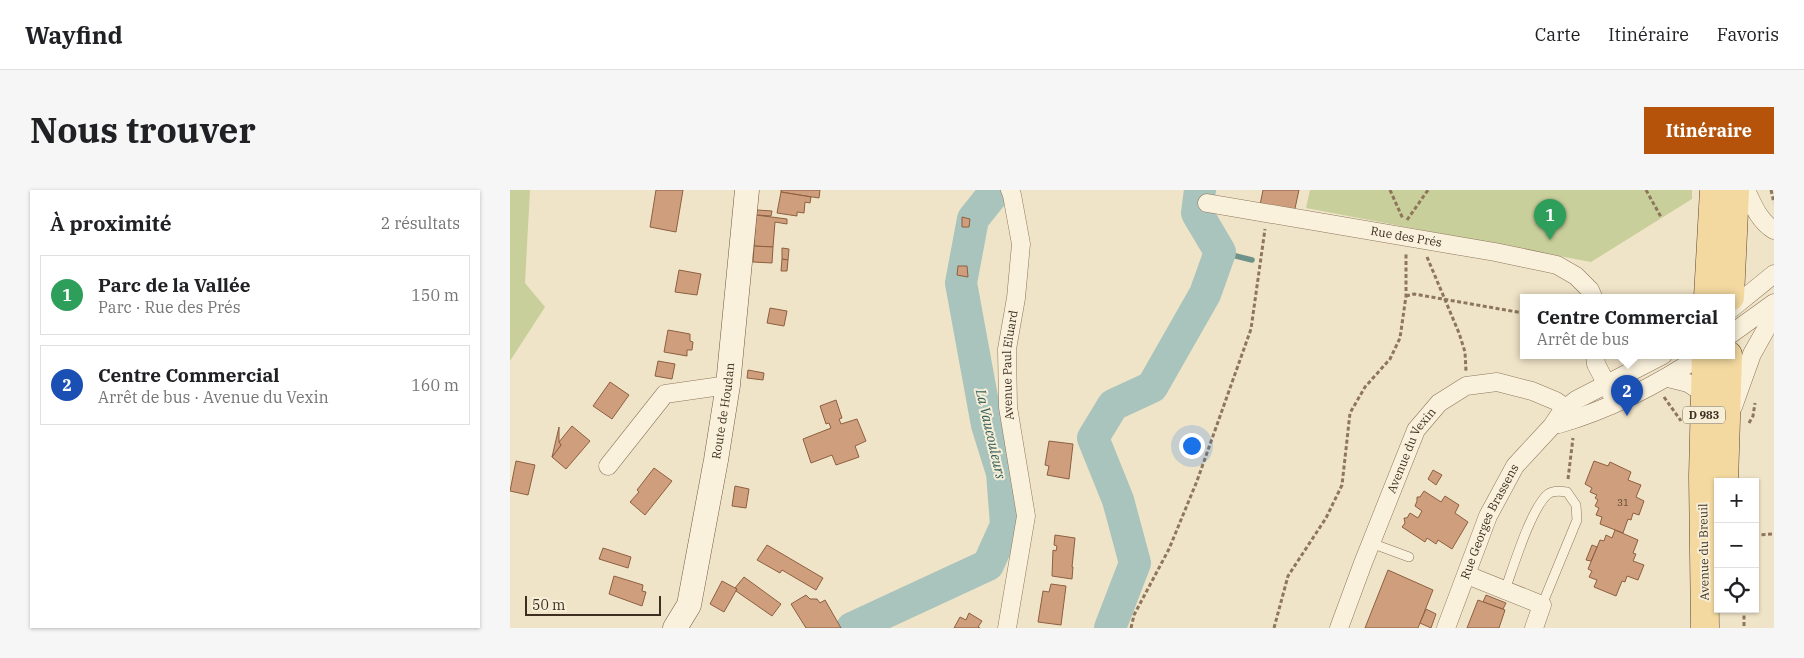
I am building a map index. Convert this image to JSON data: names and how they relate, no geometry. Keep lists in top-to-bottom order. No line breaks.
{"streets":{"main road":["D 983","Avenue du Breuil"],"street":["Rue des Prés","Avenue Paul Eluard","Route de Houdan","Avenue du Vexin","Rue Georges Brassens"]},"crossings":[["D 983","Avenue du Breuil"],["Avenue du Vexin","Rue Georges Brassens"]],"water":["La Vaucouleurs"],"house_numbers":["31"],"scale_bar":"50 m","page":{"header":"Wayfind","nav":["Carte","Itinéraire","Favoris"],"title":"Nous trouver","buttons":"Itinéraire","heading":["À proximité","2 résultats"],"pins":["1","2"],"list":[{"mark":"1","name":"Parc de la Vallée","note":"Parc · Rue des Prés","value":"150 m"},{"mark":"2","name":"Centre Commercial","note":"Arrêt de bus · Avenue du Vexin","value":"160 m"}],"popup":["Centre Commercial","Arrêt de bus"],"map_buttons":["+","−"],"scale":"50 m"}}
